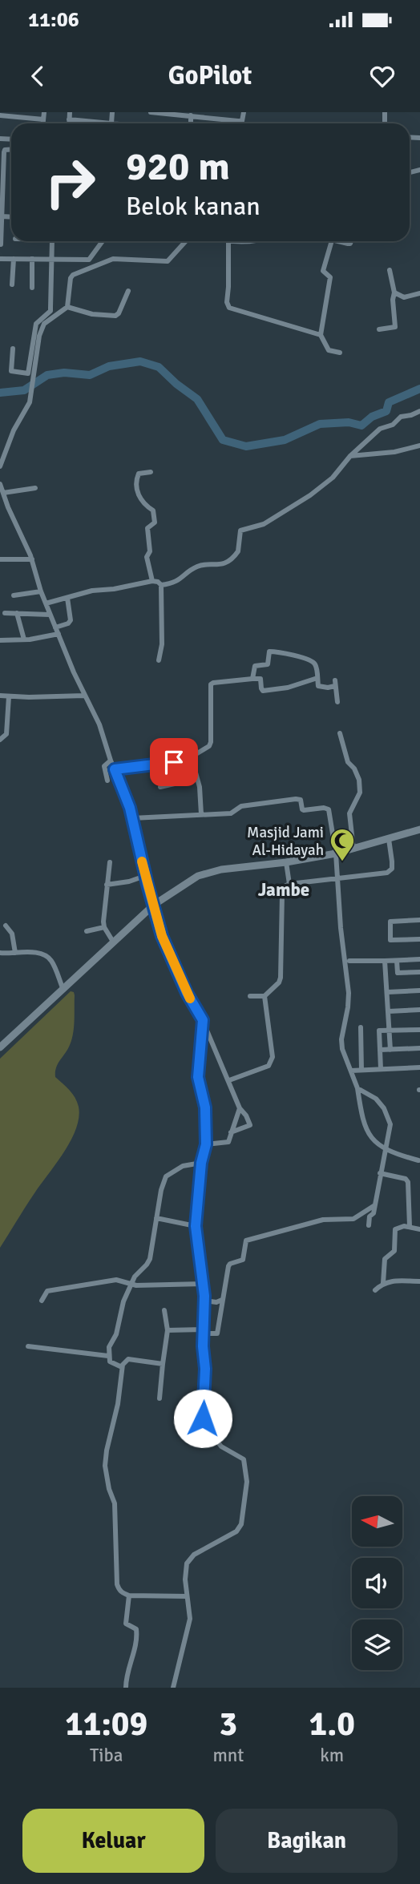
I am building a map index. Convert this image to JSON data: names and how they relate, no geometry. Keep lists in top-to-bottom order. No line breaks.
{"districts":["Jambe"],"places":{"mosque":["Masjid Jami Al-Hidayah"]},"north":"left","page":{"status":"11:06","header":"GoPilot","turn":["920 m","Belok kanan"],"eta":["11:09","Tiba","3","mnt","1.0","km"],"buttons":["Keluar","Bagikan"]}}
